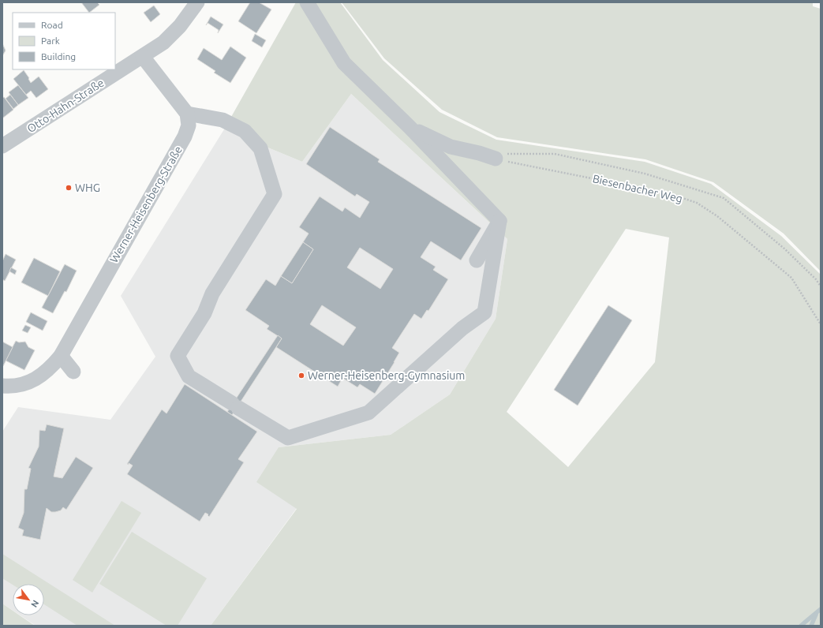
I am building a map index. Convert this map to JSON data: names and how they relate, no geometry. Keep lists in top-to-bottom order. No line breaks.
{"streets":{"street":["Otto-Hahn-Straße","Werner-Heisenberg-Straße"],"path":["Biesenbacher Weg"]},"places":["WHG","Werner-Heisenberg-Gymnasium"],"legend":["Road","Park","Building"],"north":"bottom right"}
